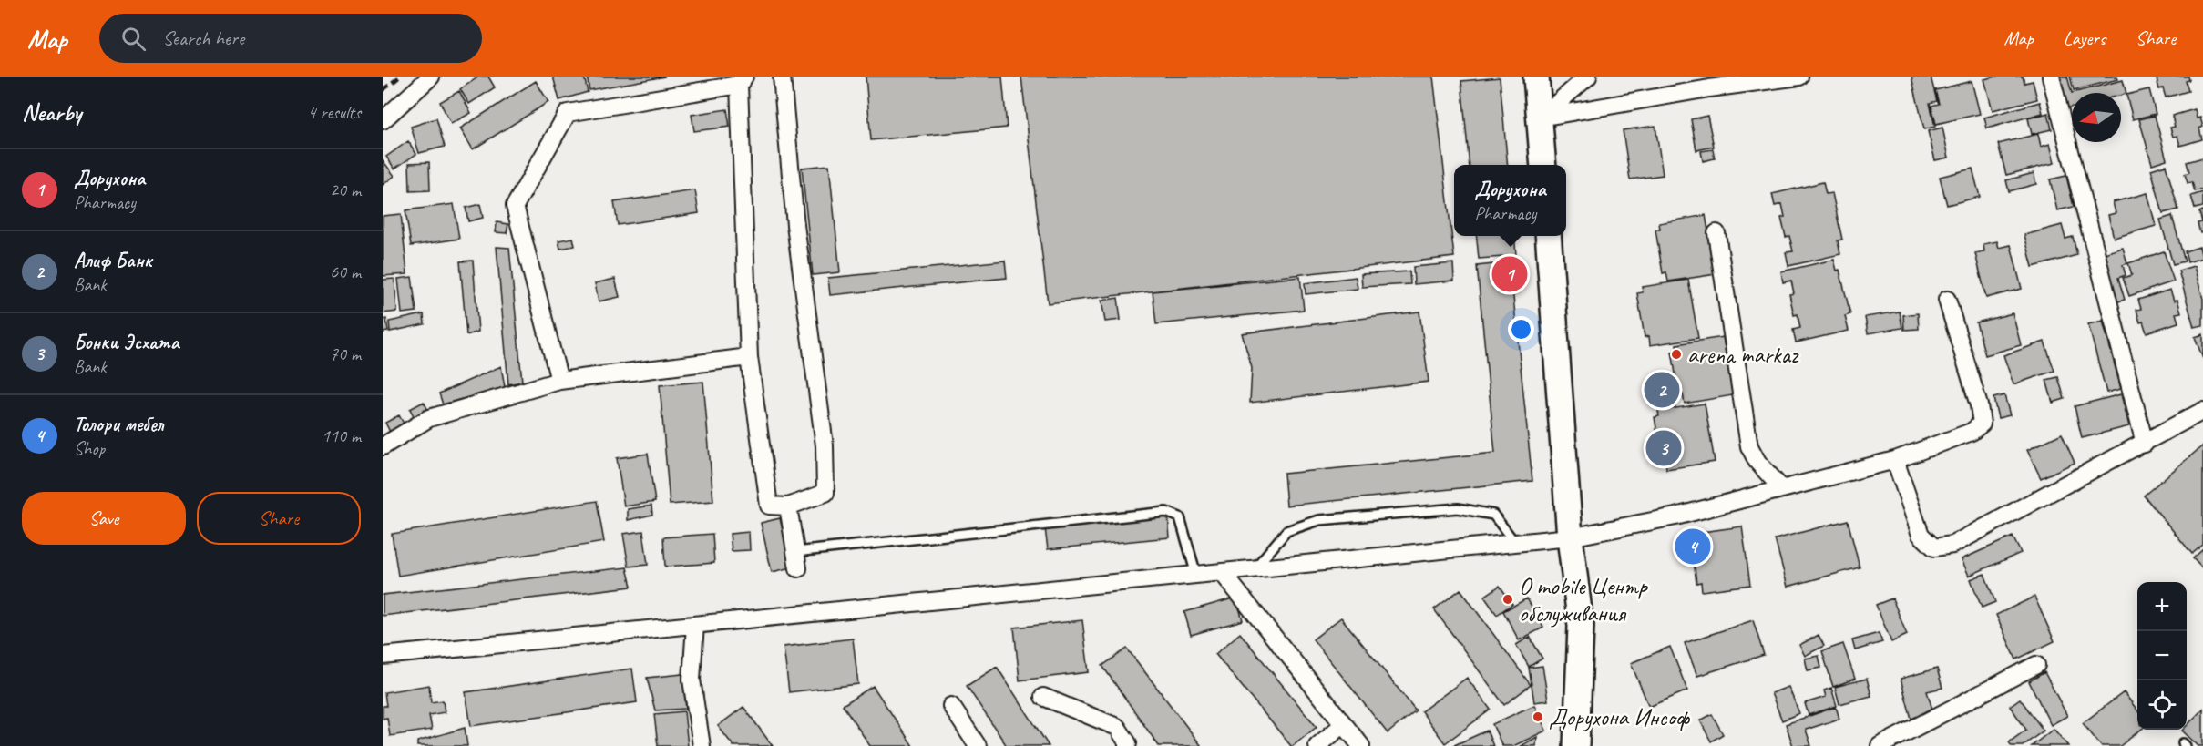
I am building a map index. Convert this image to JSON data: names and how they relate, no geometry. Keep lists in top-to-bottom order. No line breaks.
{"places":["arena markaz","O mobile Центр обслуживания","Дорухона Инсоф"],"north":"left","page":{"header":"Map","search":"Search here","nav":["Map","Layers","Share"],"heading":["Nearby","4 results"],"list":[{"mark":"1","name":"Дорухона","note":"Pharmacy","value":"20 m"},{"mark":"2","name":"Алиф Банк","note":"Bank","value":"60 m"},{"mark":"3","name":"Бонки Эсхата","note":"Bank","value":"70 m"},{"mark":"4","name":"Толори мебел","note":"Shop","value":"110 m"}],"popup":["Дорухона","Pharmacy"],"pins":["1","2","3","4"],"buttons":["Save","Share"],"map_buttons":["+","−"]}}
